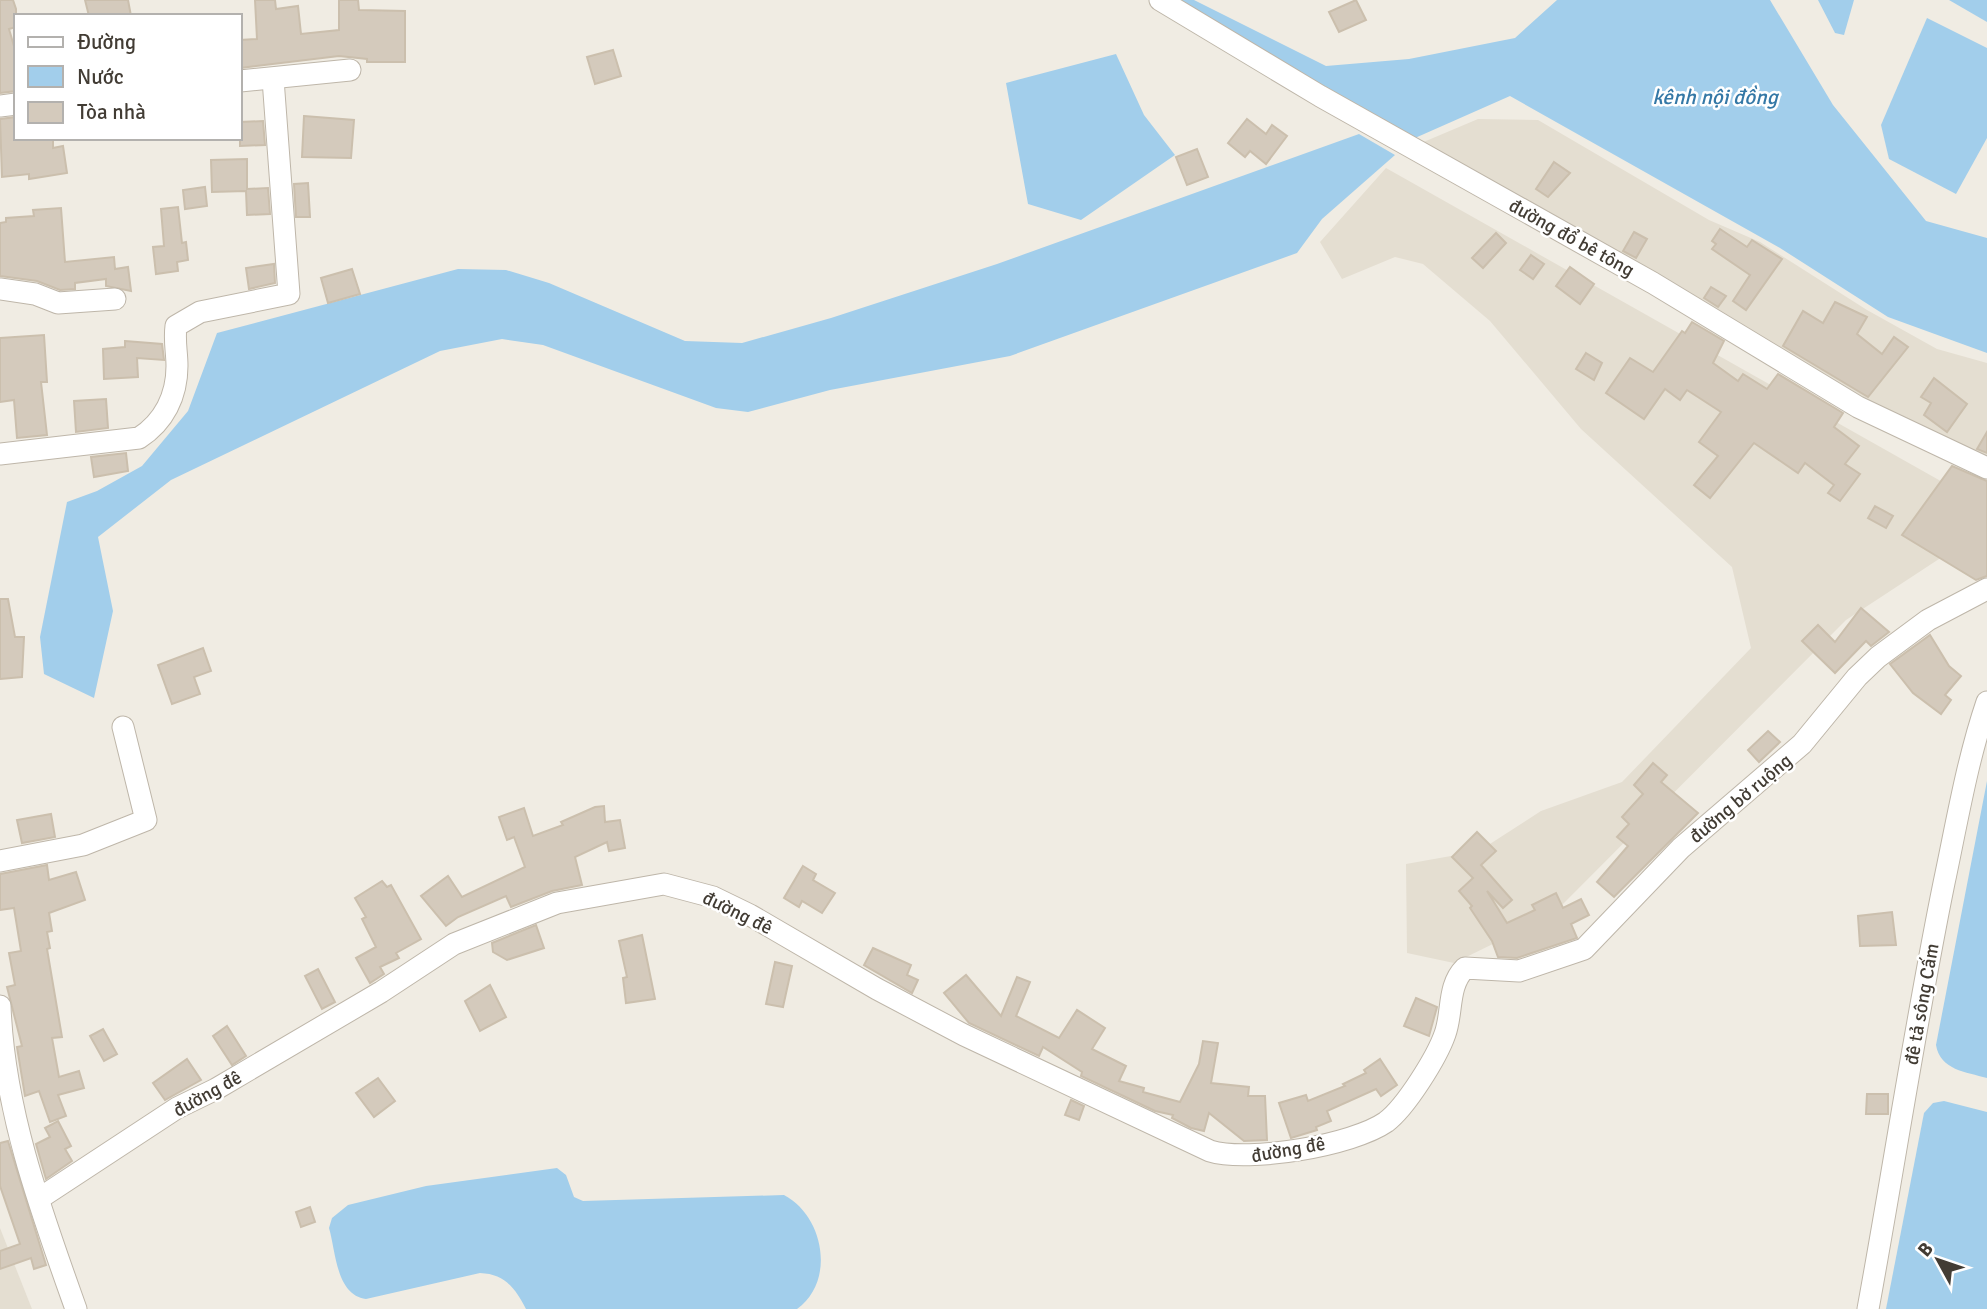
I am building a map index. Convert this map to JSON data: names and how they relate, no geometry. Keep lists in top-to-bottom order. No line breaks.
{"streets":{"street":["đường đổ bê tông","đường bờ ruộng","đường đê","đê tả sông Cấm"]},"crossings":[["đường bờ ruộng","đường đê"]],"water":["kênh nội đồng"],"legend":["Đường","Nước","Tòa nhà"],"north":"top left"}
